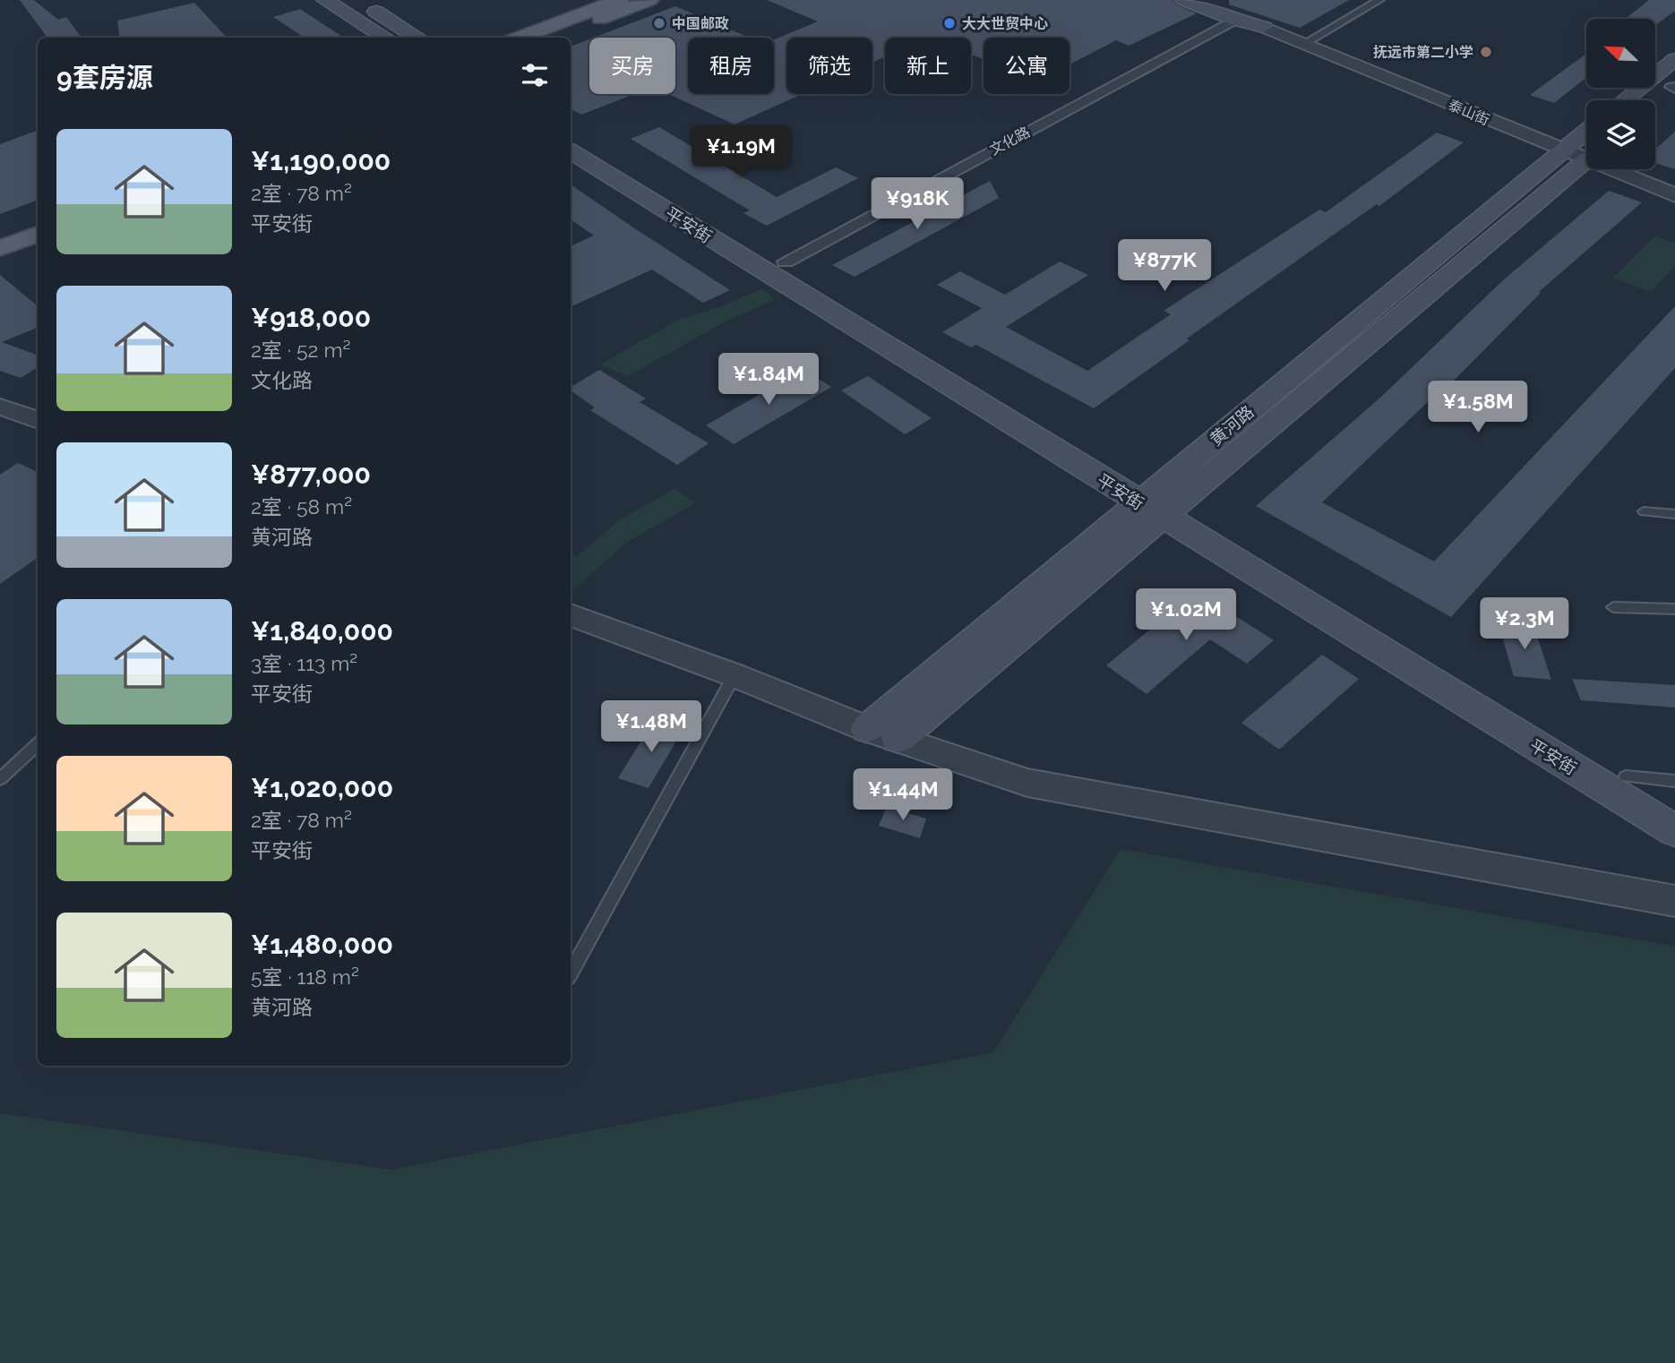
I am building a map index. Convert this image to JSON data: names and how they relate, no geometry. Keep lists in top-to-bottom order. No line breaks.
{"streets":{"main road":["泰山街","平安街","黄河路"],"street":["文化路"]},"crossings":[["泰山街","文化路"],["泰山街","黄河路"],["文化路","平安街"],["平安街","黄河路"]],"places":["中国邮政","大大世贸中心","抚远市第二小学"],"north":"top left","page":{"chip":["买房","租房","筛选","新上","公寓"],"heading":"9套房源","list":[{"name":"¥1,190,000","note":"2室 · 78 m² · 平安街"},{"name":"¥918,000","note":"2室 · 52 m² · 文化路"},{"name":"¥877,000","note":"2室 · 58 m² · 黄河路"},{"name":"¥1,840,000","note":"3室 · 113 m² · 平安街"},{"name":"¥1,020,000","note":"2室 · 78 m² · 平安街"},{"name":"¥1,480,000","note":"5室 · 118 m² · 黄河路"}],"price":["¥1.19M","¥918K","¥877K","¥1.84M","¥1.58M","¥1.02M","¥2.3M","¥1.48M","¥1.44M"]}}
